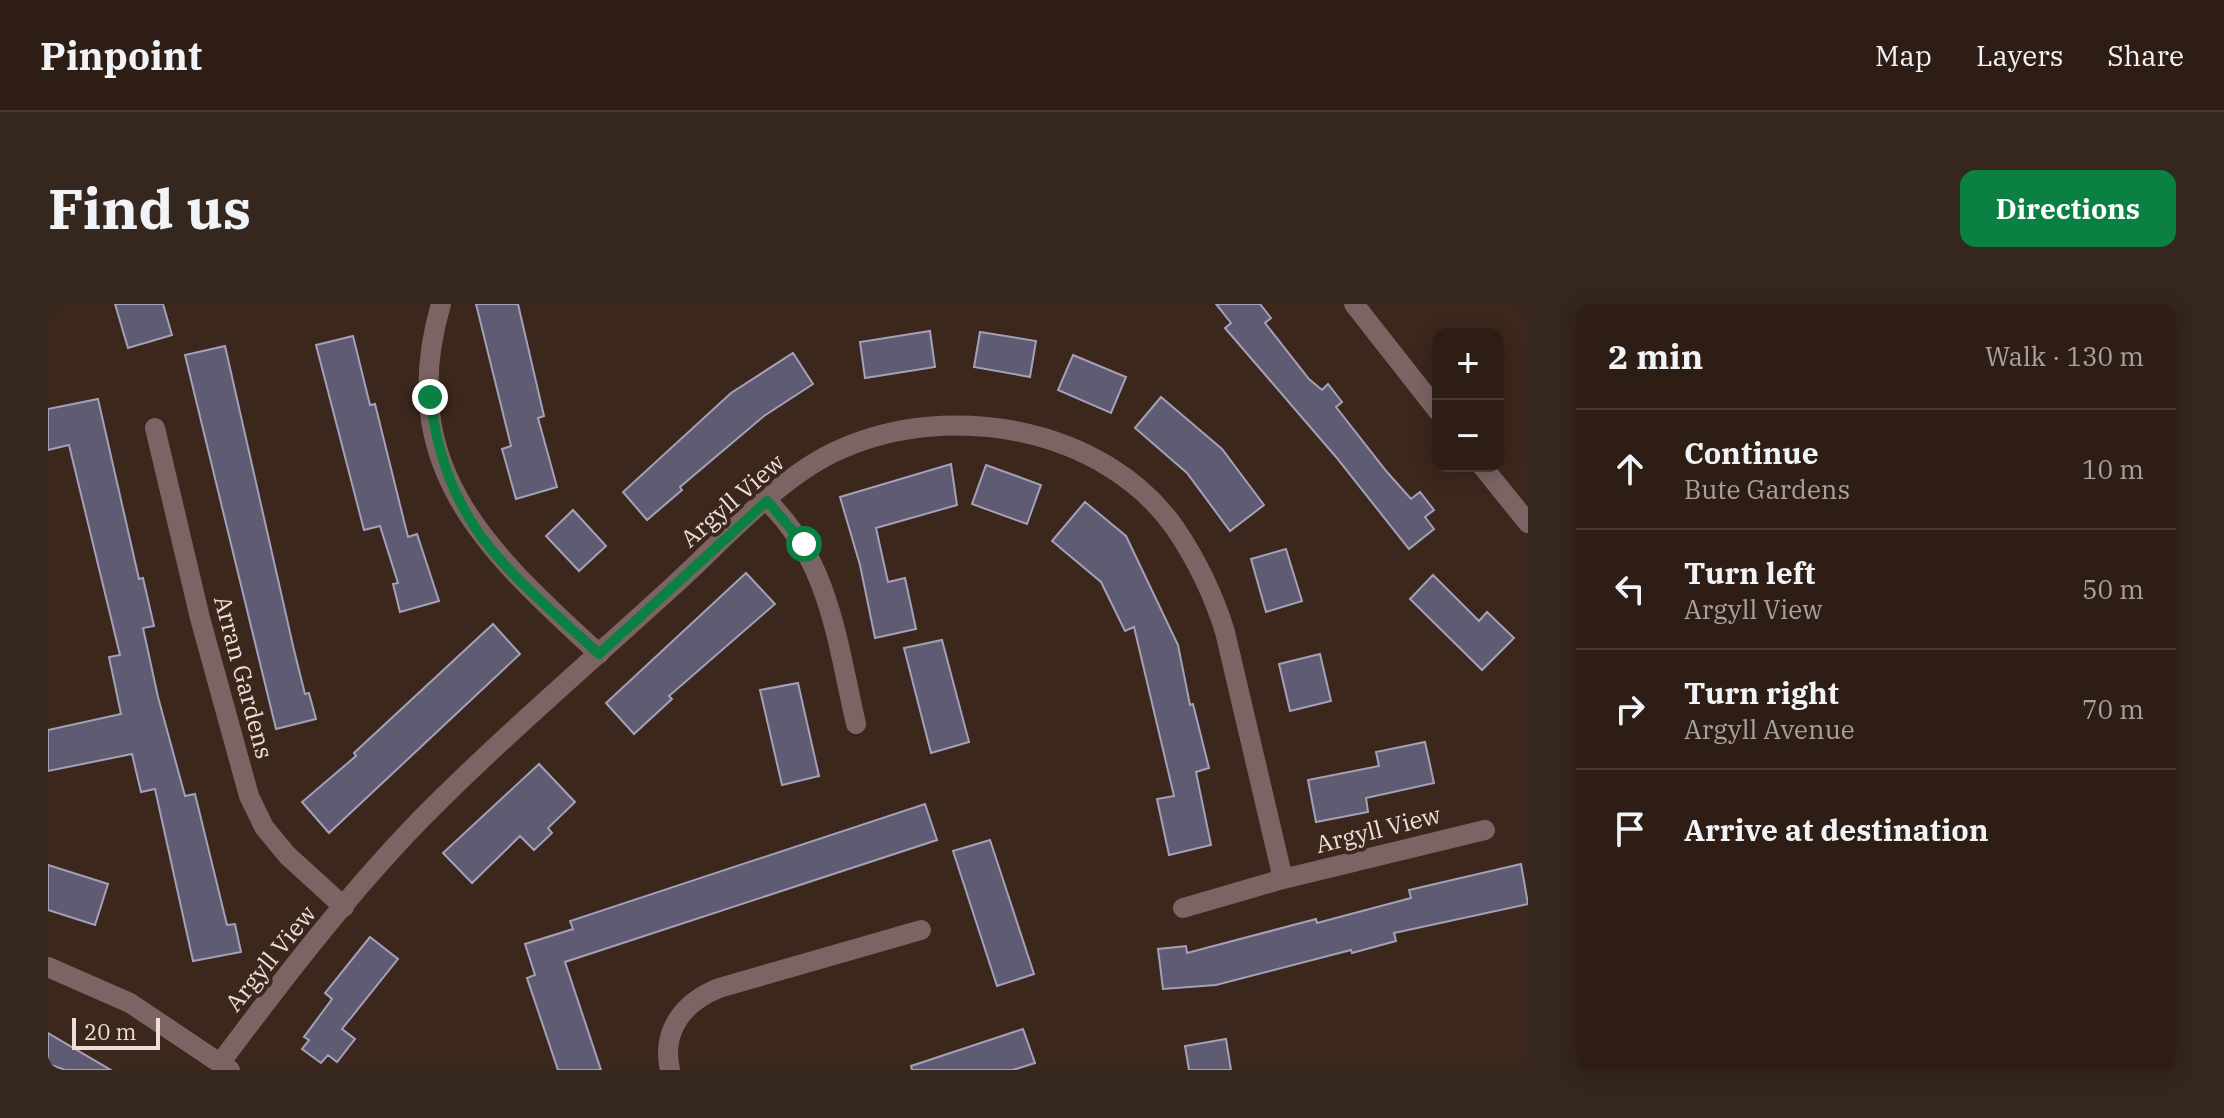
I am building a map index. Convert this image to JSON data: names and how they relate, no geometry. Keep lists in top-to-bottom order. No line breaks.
{"streets":{"street":["Argyll View","Arran Gardens"]},"crossings":[["Argyll View","Arran Gardens"]],"scale_bar":"20 m","page":{"header":"Pinpoint","nav":["Map","Layers","Share"],"buttons":"Directions","title":"Find us","heading":["2 min","Walk · 130 m"],"map_buttons":["+","−"],"list":[["Continue","Bute Gardens","10 m"],["Turn left","Argyll View","50 m"],["Turn right","Argyll Avenue","70 m"],"Arrive at destination"],"scale":"20 m"}}
